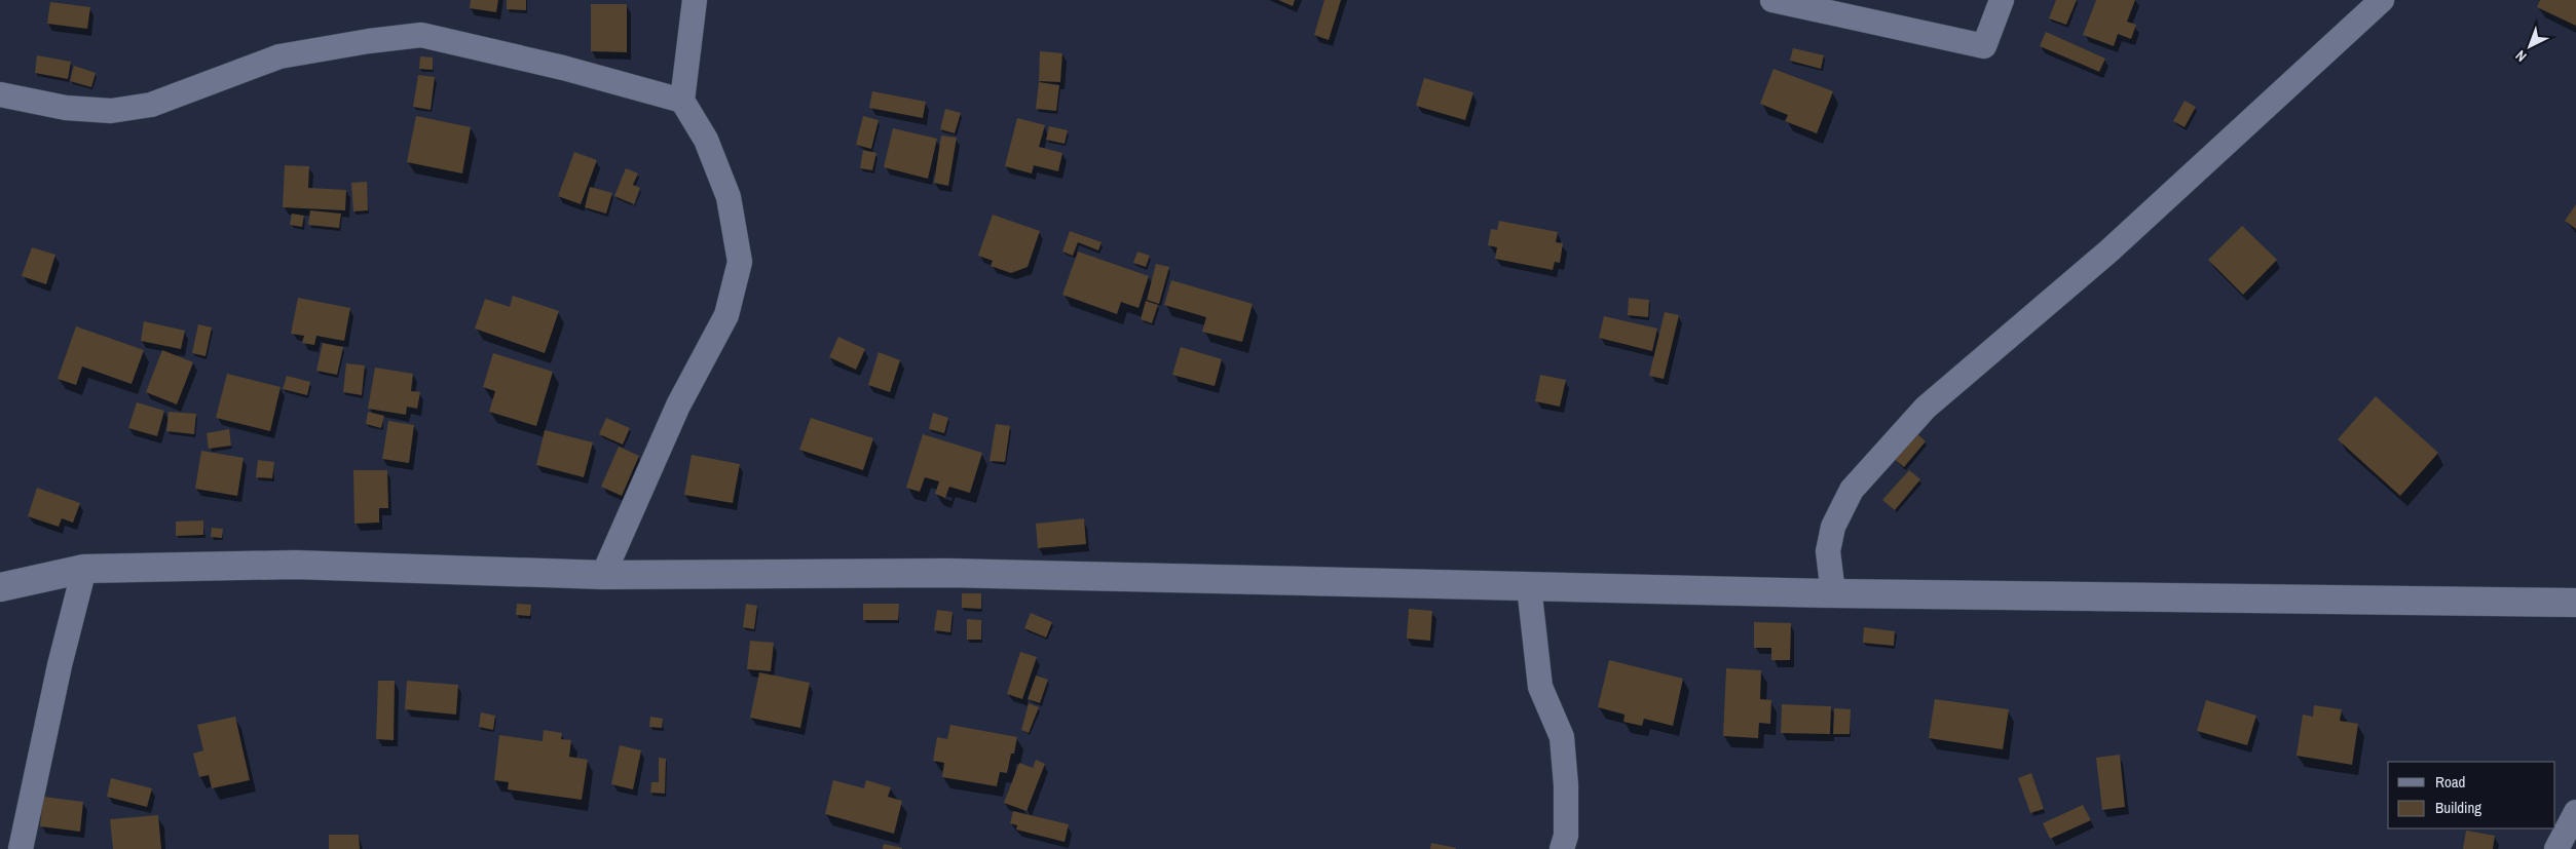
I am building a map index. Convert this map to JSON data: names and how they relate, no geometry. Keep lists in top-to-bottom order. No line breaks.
{"legend":["Road","Building"],"north":"bottom left"}
